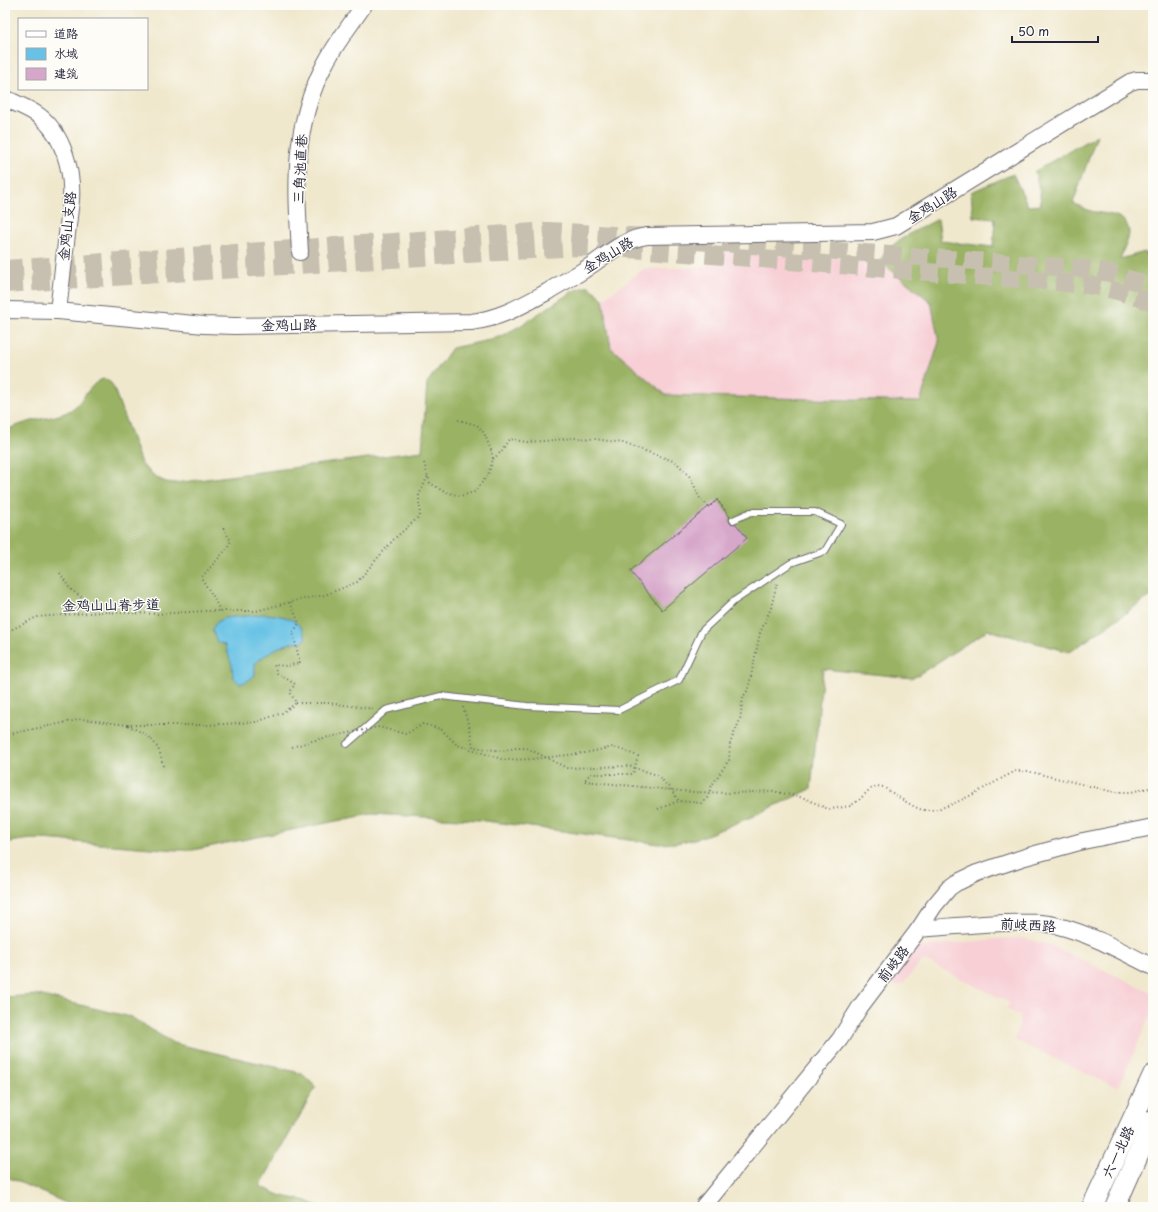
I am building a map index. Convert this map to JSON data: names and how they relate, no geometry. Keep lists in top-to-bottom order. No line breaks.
{"streets":{"main road":["六一北路"],"street":["三角池直巷","金鸡山路","金鸡山支路","前岐西路","前岐路"],"path":["金鸡山山脊步道"]},"crossings":[["金鸡山路","金鸡山支路"],["前岐西路","前岐路"]],"legend":["道路","水域","建筑"],"scale_bar":"50 m"}
